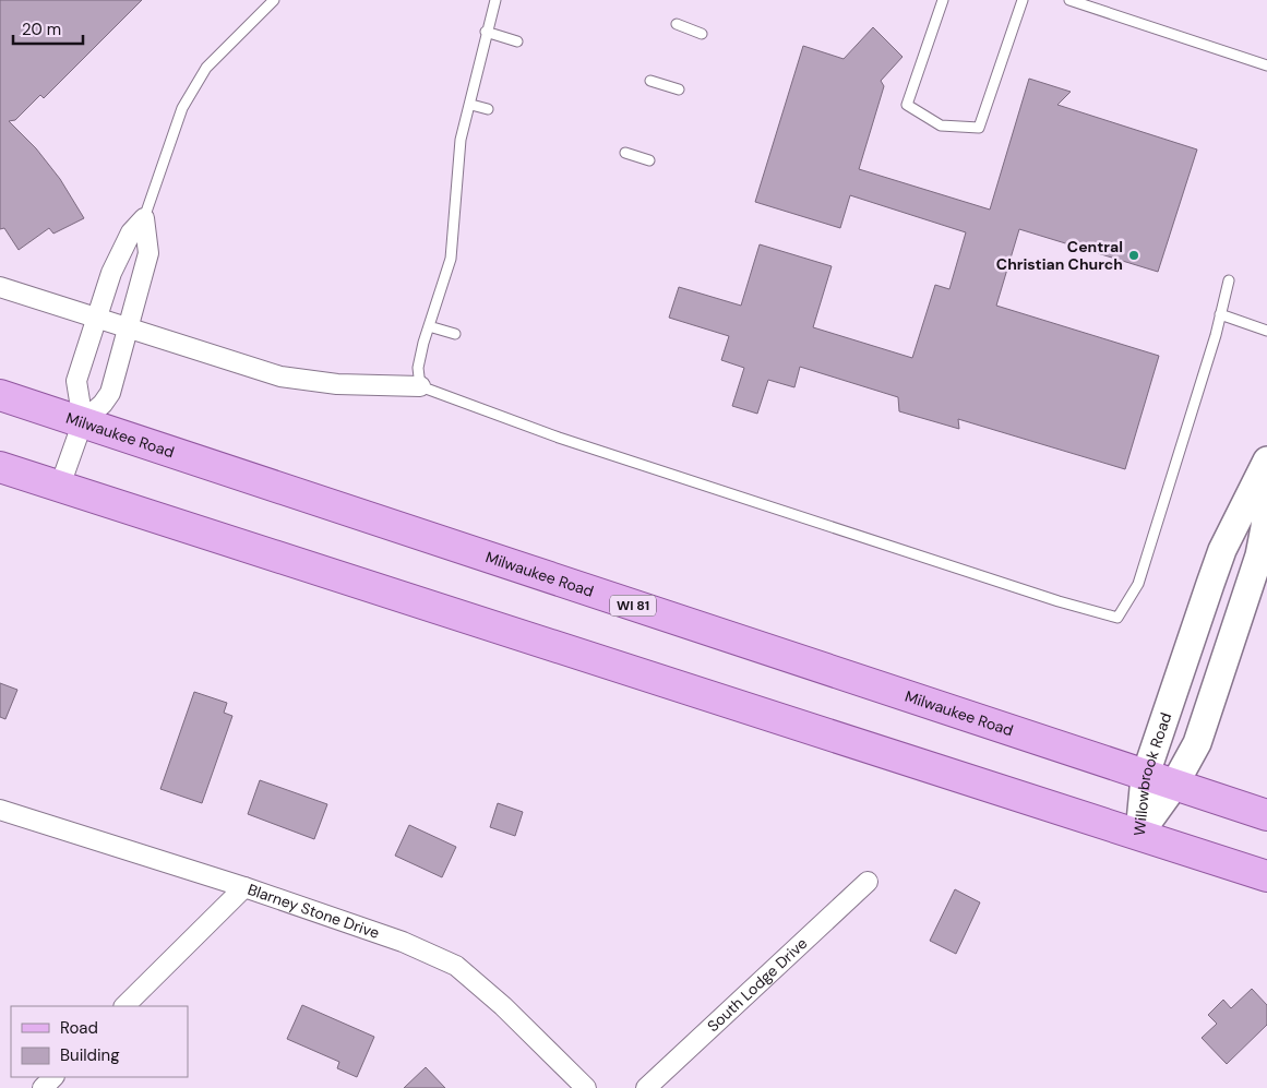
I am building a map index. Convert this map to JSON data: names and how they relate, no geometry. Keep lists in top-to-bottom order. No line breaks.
{"streets":{"main road":["Milwaukee Road","WI 81"],"street":["Willowbrook Road","Blarney Stone Drive","South Lodge Drive"]},"crossings":[["Milwaukee Road","Willowbrook Road"]],"places":["Central Christian Church"],"legend":["Road","Building"],"scale_bar":"20 m"}
